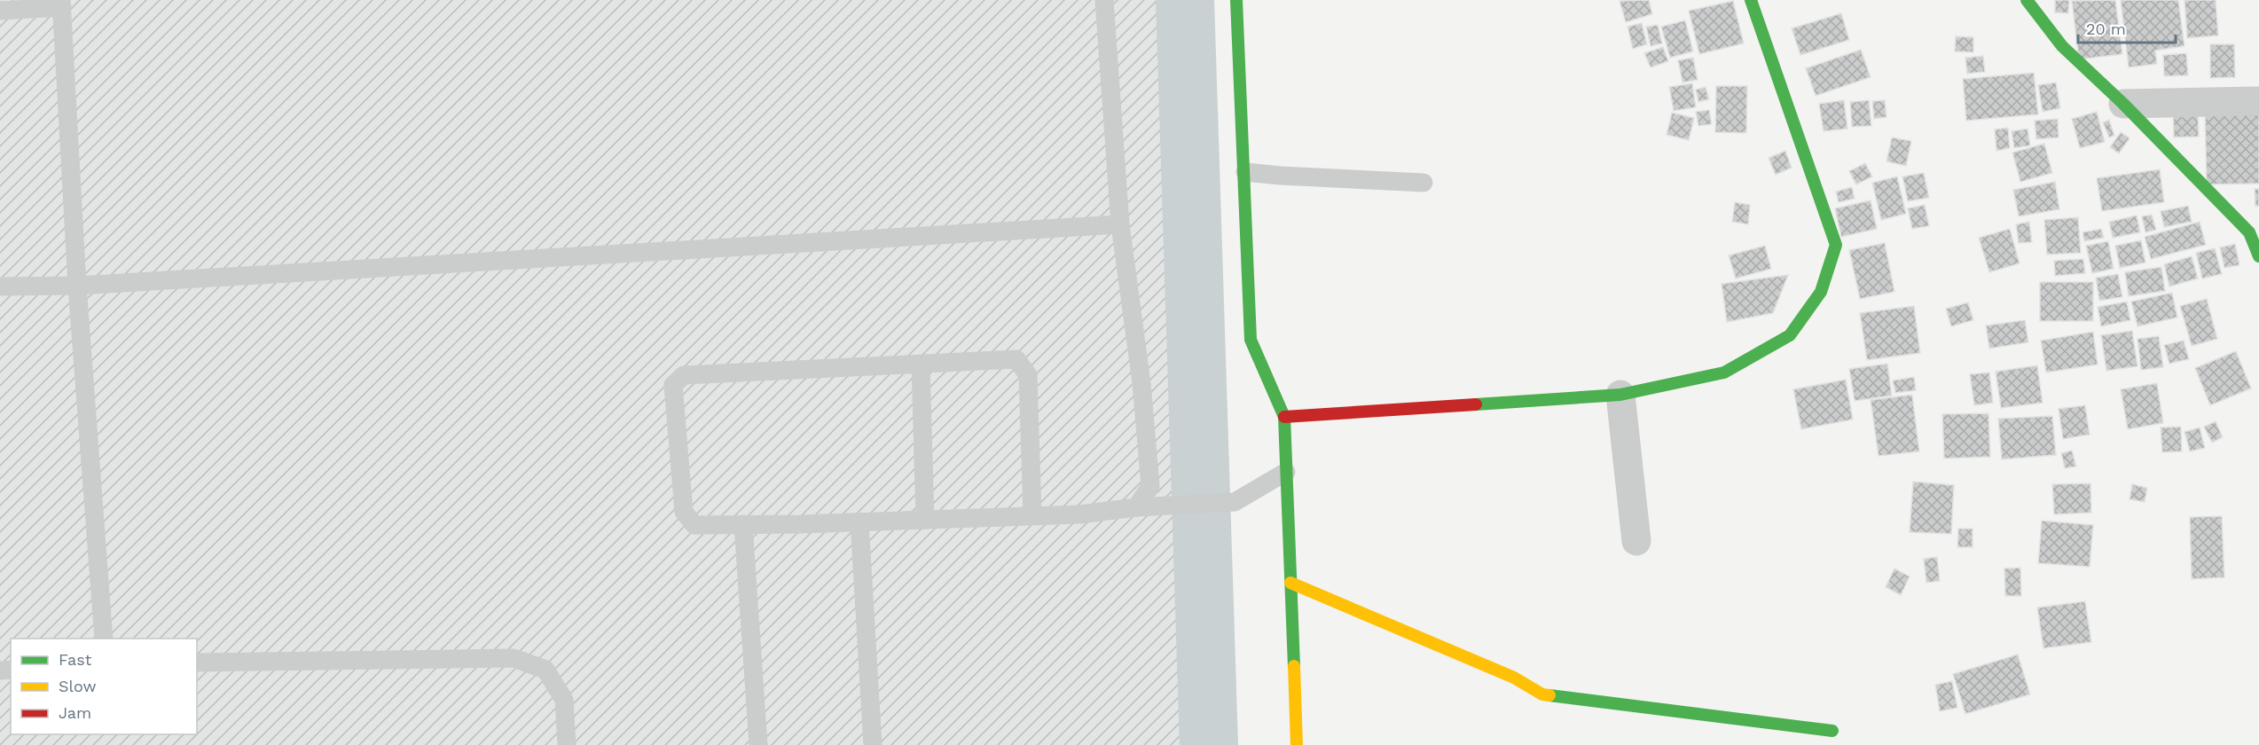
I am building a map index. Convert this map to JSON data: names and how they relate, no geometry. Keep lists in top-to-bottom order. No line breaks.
{"legend":["Fast","Slow","Jam"],"scale_bar":"20 m"}
